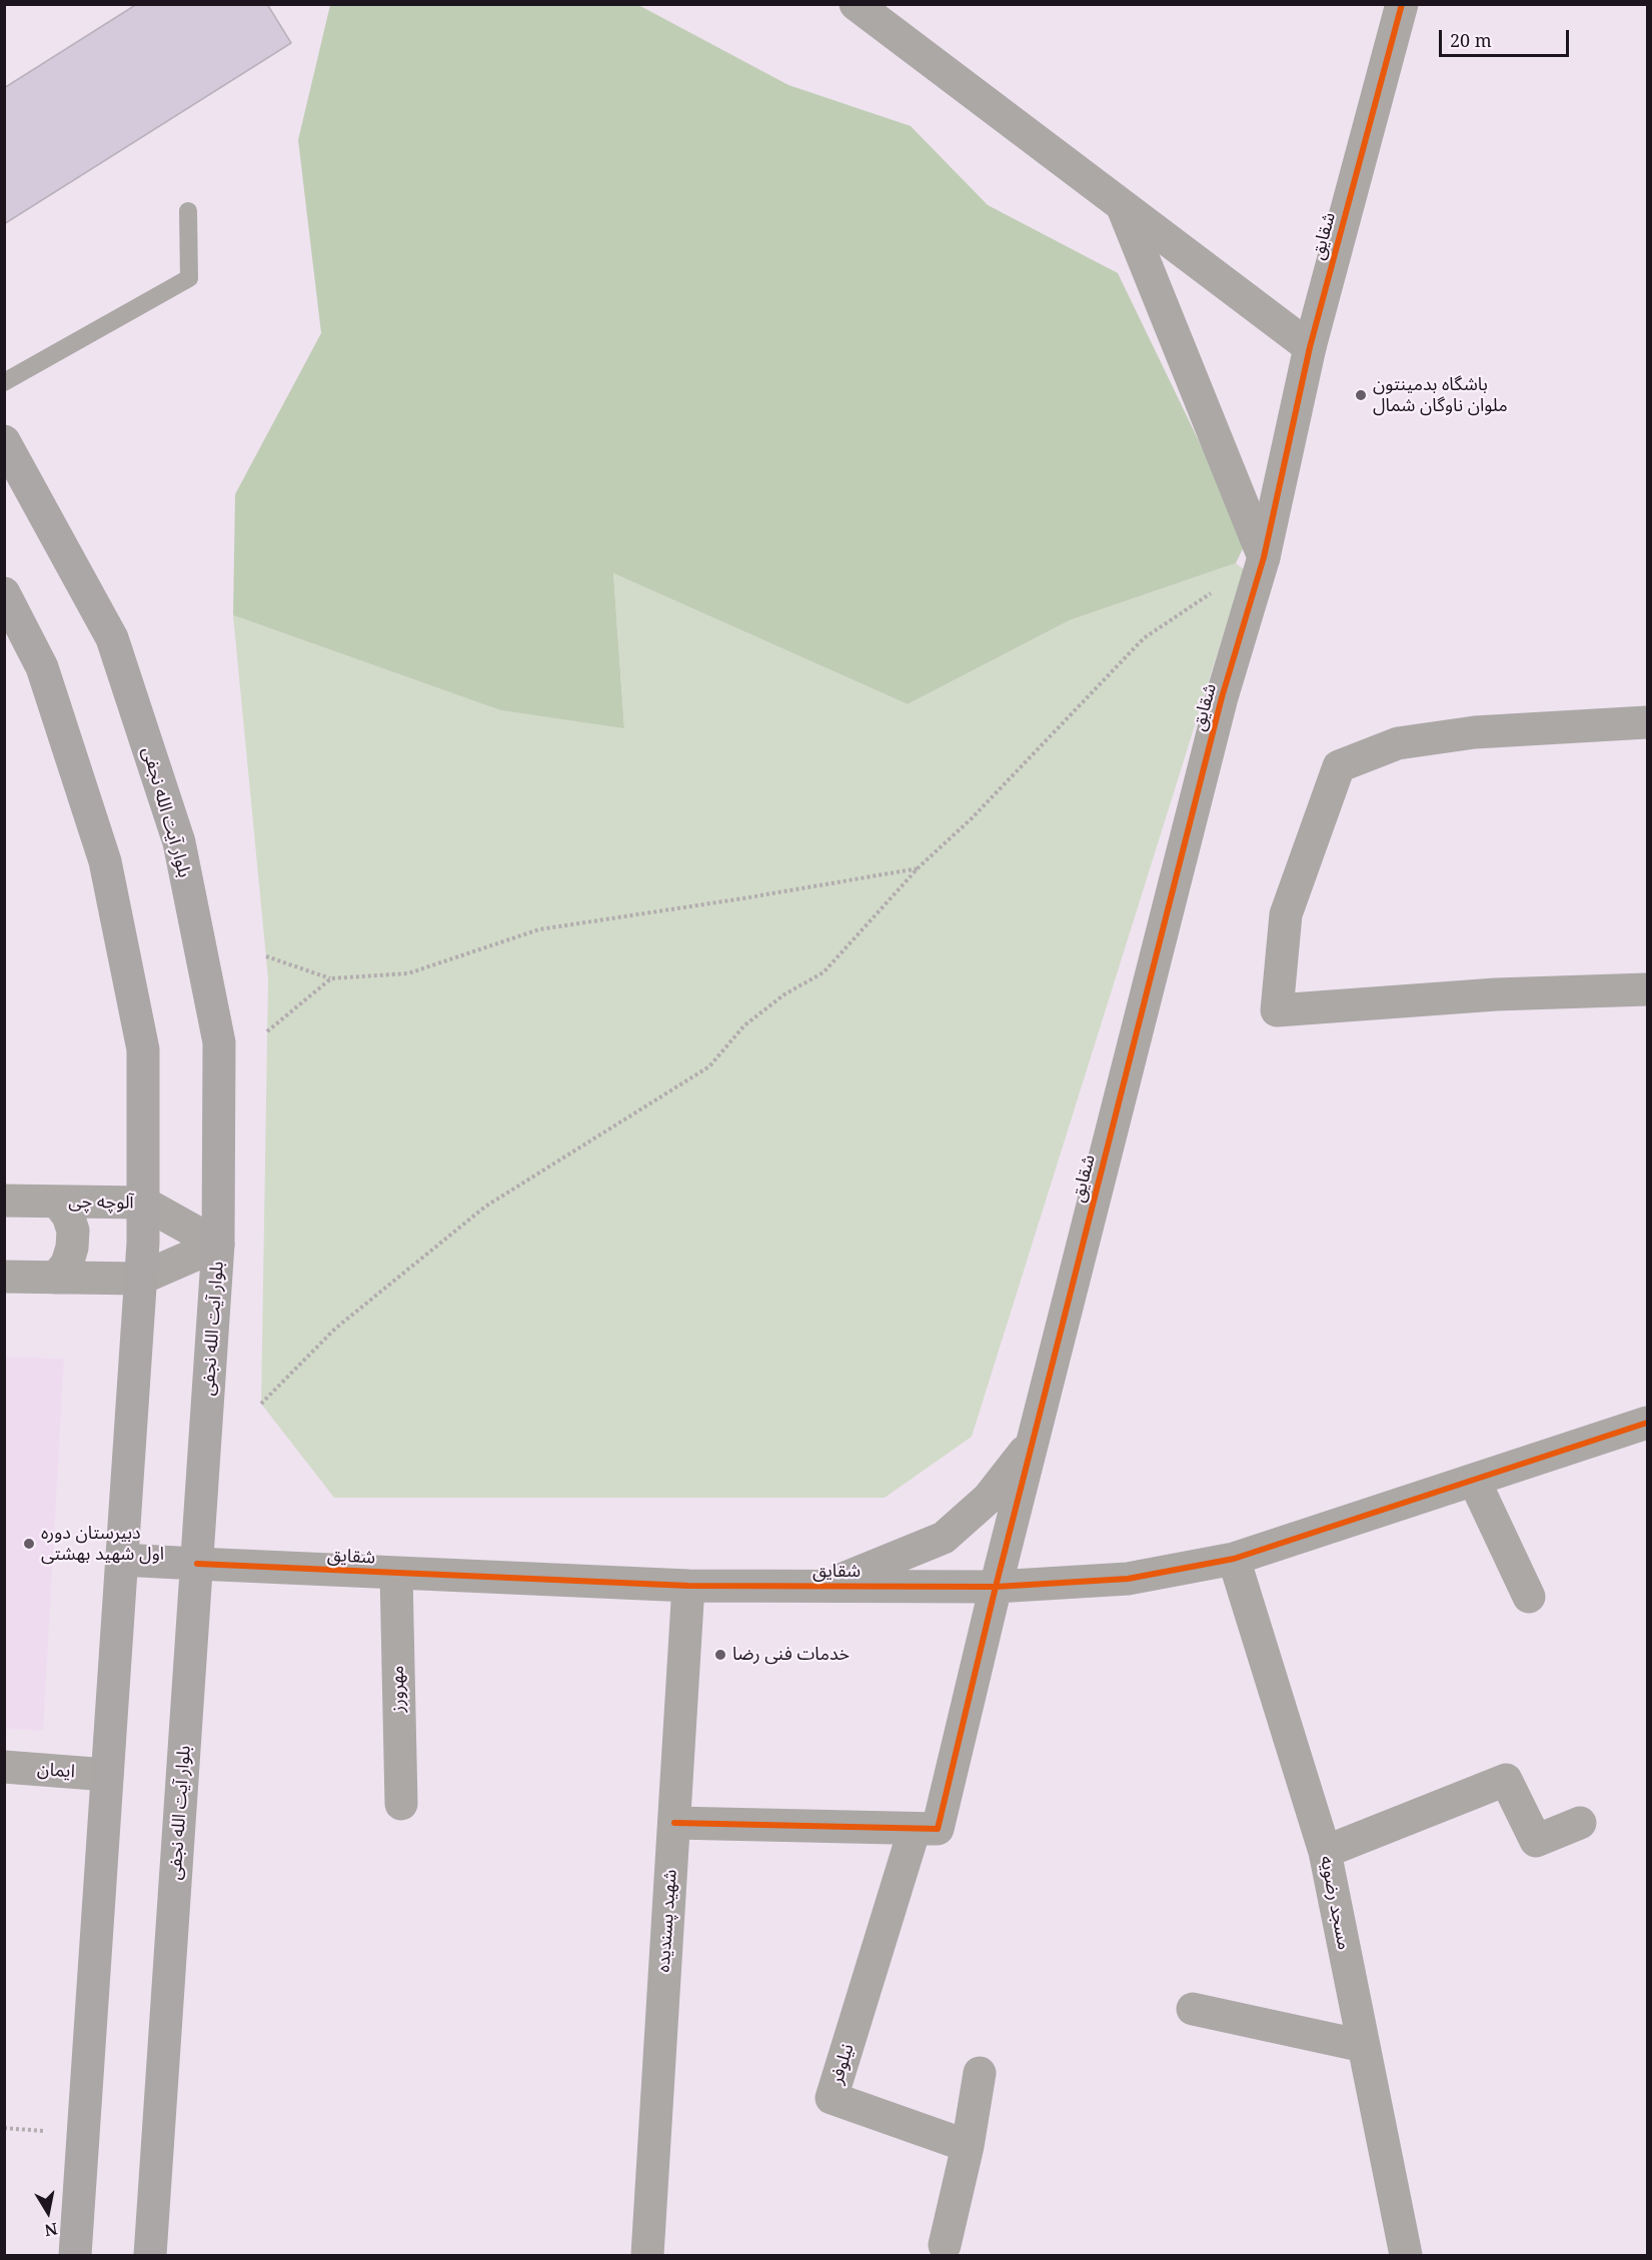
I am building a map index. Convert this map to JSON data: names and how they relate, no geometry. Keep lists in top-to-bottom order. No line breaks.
{"streets":{"main road":["بلوار آیت الله نجفی"],"street":["شقایق","آلوچه چی","مهرورز","ایمان","مسجد رضویه","شهید پسندیده","نیلوفر"]},"crossings":[["شقایق","بلوار آیت الله نجفی"],["شقایق","مهرورز"],["شقایق","شهید پسندیده"],["بلوار آیت الله نجفی","آلوچه چی"]],"places":["باشگاه بدمینتون ملوان ناوگان شمال","دبیرستان دوره اول شهید بهشتی","خدمات فنی رضا"],"scale_bar":"20 m","north":"bottom"}
